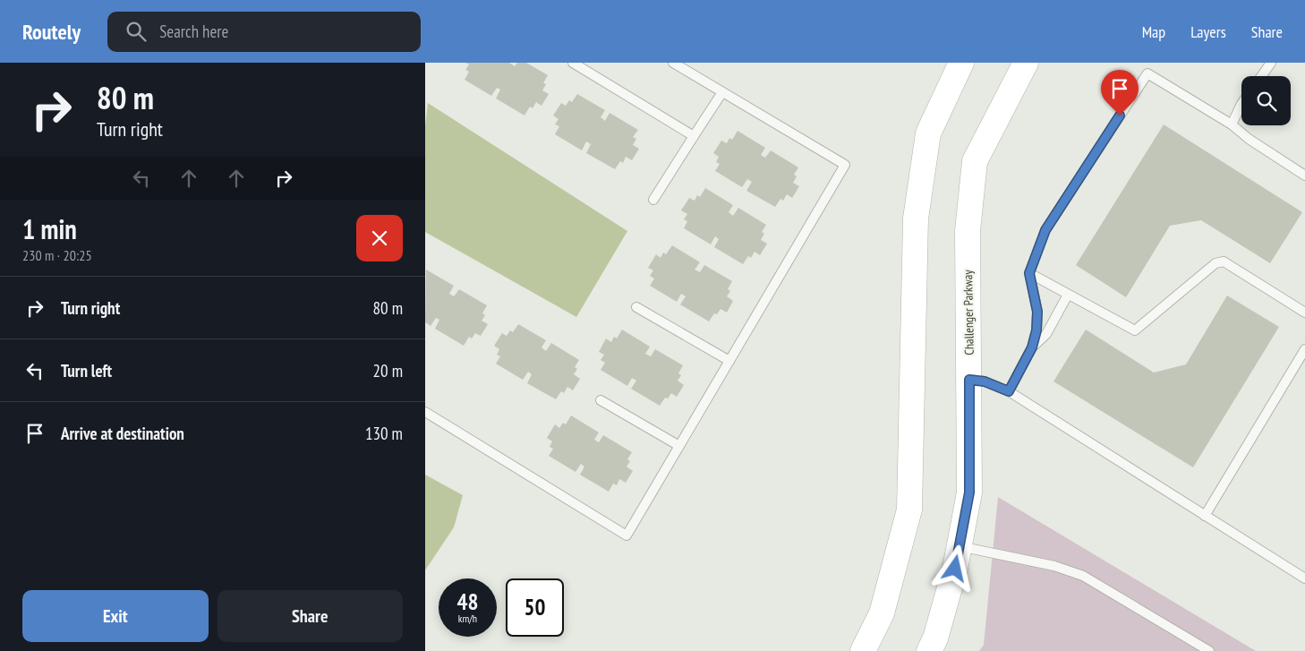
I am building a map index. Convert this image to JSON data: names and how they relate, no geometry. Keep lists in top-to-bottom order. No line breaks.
{"streets":{"main road":["Challenger Parkway"]},"page":{"header":"Routely","search":"Search here","nav":["Map","Layers","Share"],"turn":["80 m","Turn right"],"heading":["1 min","230 m · 20:25"],"list":[{"name":"Turn right","value":"80 m"},{"name":"Turn left","value":"20 m"},{"name":"Arrive at destination","value":"130 m"}],"speed":"48 km/h","limit":"50","buttons":["Exit","Share"]}}
